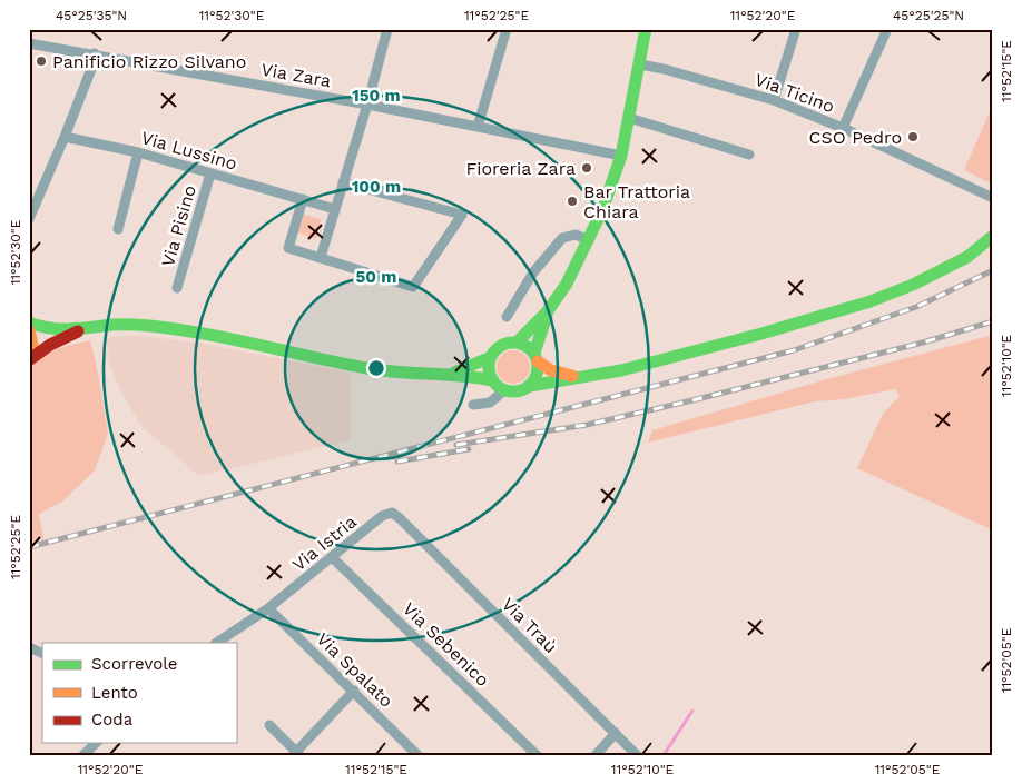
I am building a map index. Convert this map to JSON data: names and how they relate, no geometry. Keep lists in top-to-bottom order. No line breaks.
{"streets":{"street":["Via Zara","Via Ticino","Via Lussino","Via Pisino","Via Istria","Via Traù","Via Sebenico","Via Spalato"]},"crossings":[["Via Lussino","Via Pisino"],["Via Istria","Via Traù"],["Via Istria","Via Sebenico"],["Via Istria","Via Spalato"]],"places":["Panificio Rizzo Silvano","CSO Pedro","Fioreria Zara","Bar Trattoria Chiara"],"legend":["Scorrevole","Lento","Coda"],"coordinates":["45°25'35\"N","11°52'30\"E","11°52'25\"E","11°52'20\"E","45°25'25\"N","11°52'15\"E","11°52'10\"E","11°52'05\"E"],"rings":["150 m","100 m","50 m"]}
